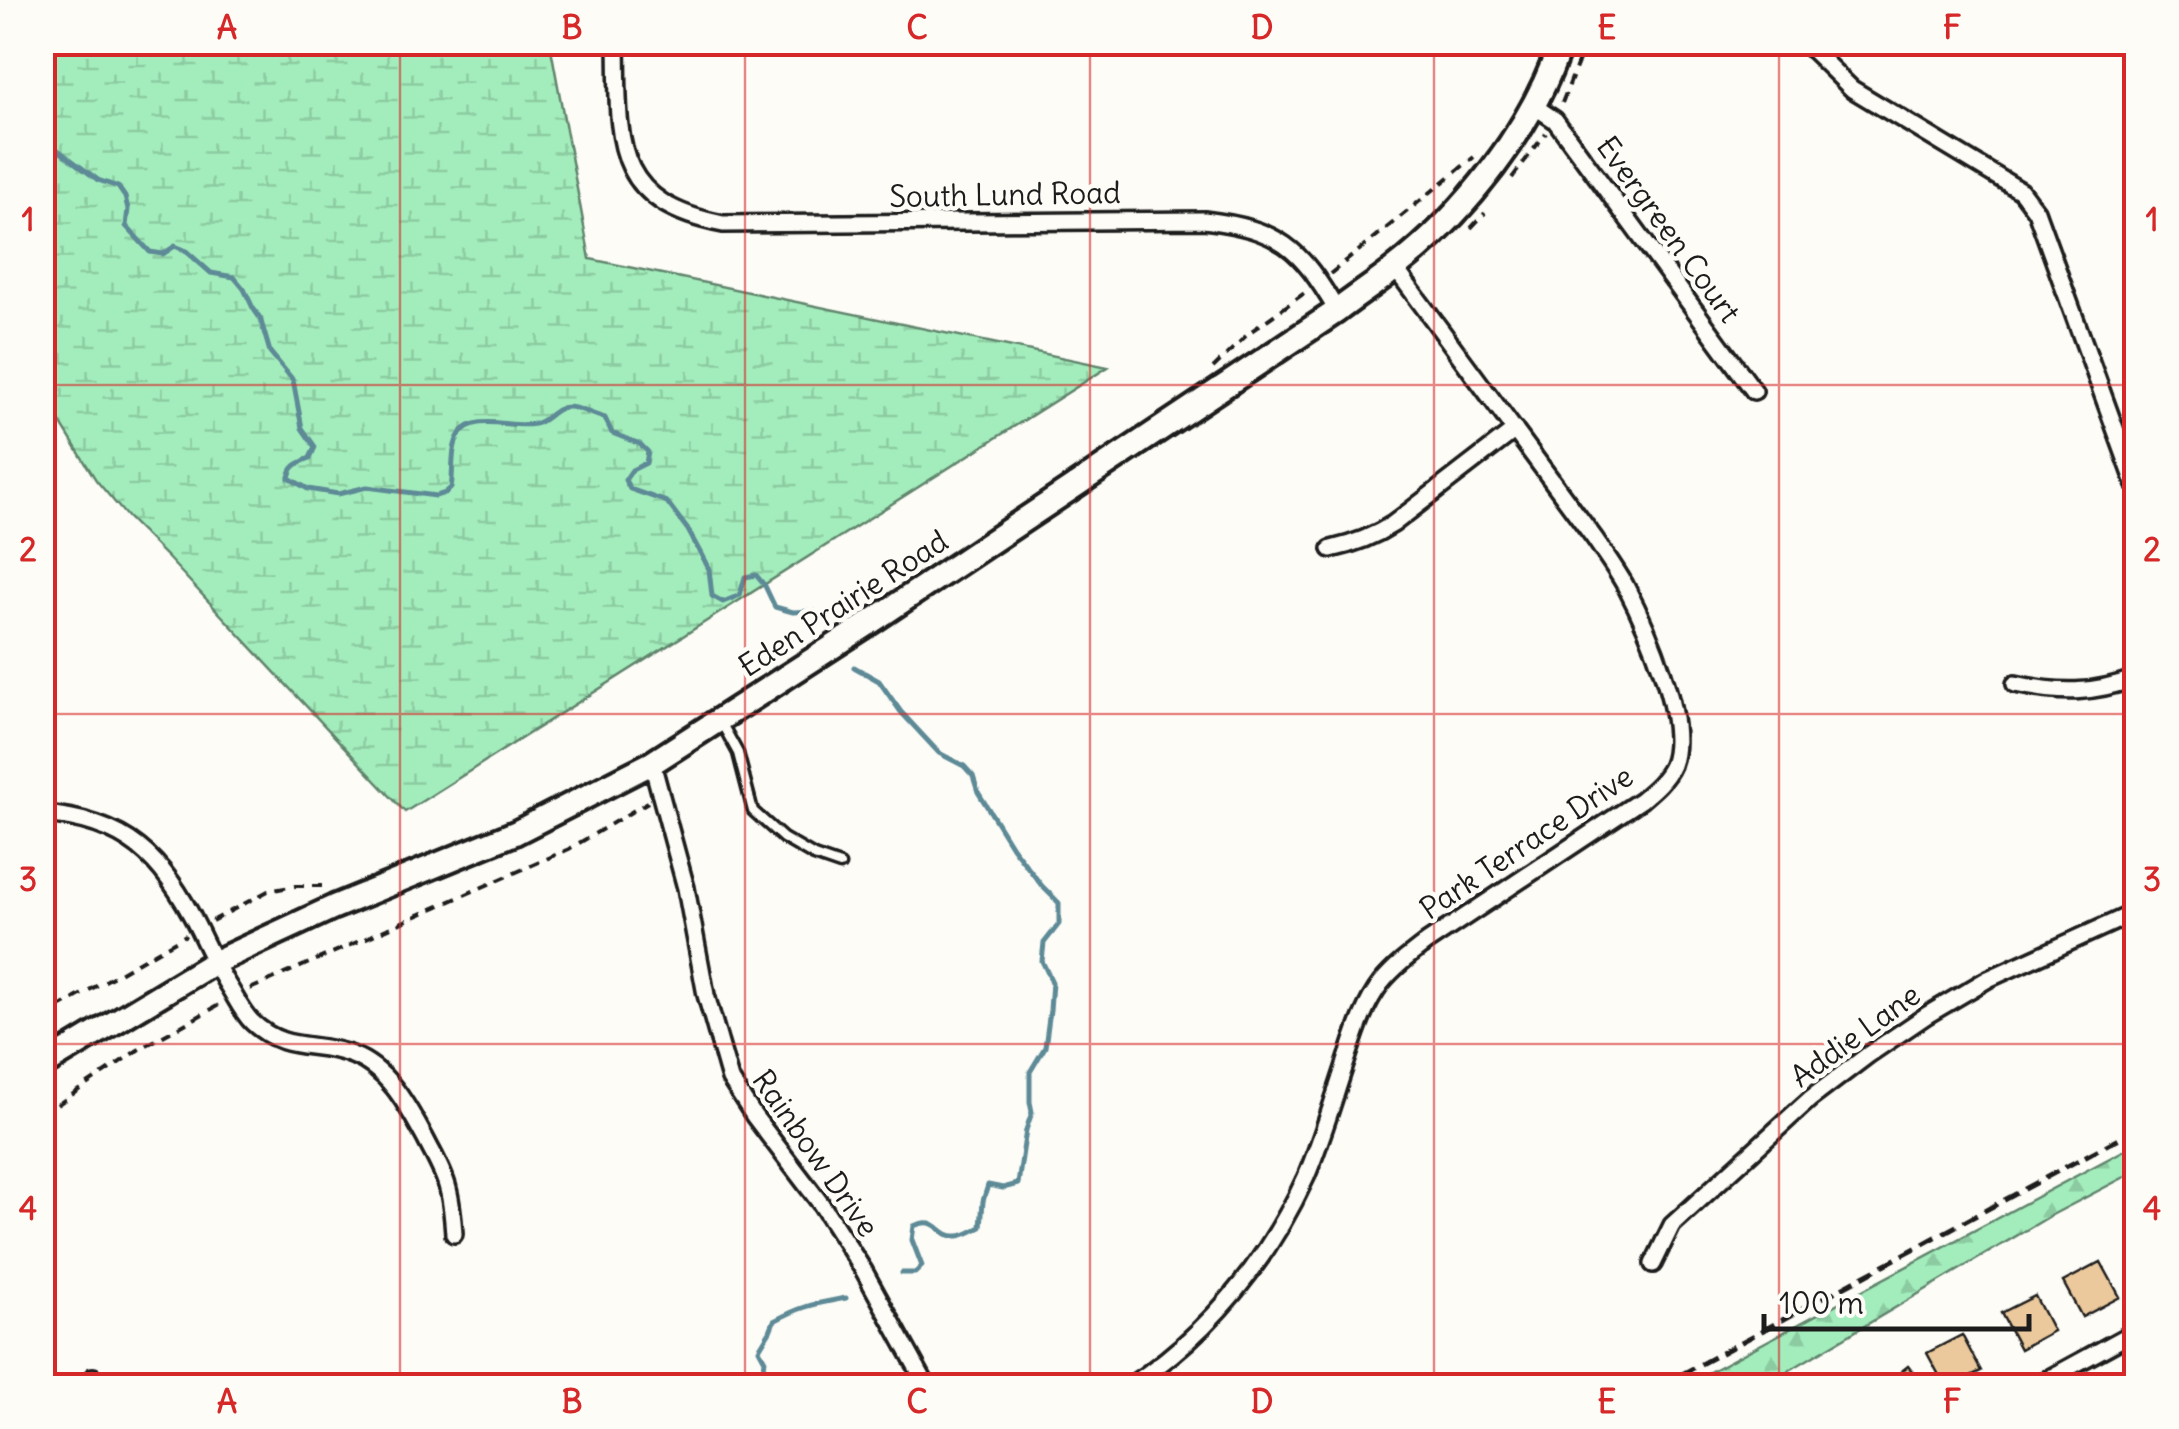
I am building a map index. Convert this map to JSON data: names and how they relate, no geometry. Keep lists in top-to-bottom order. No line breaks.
{"streets":{"main road":["Eden Prairie Road"],"street":["South Lund Road","Evergreen Court","Park Terrace Drive","Addie Lane","Rainbow Drive"]},"crossings":[["South Lund Road","Eden Prairie Road"],["Evergreen Court","Eden Prairie Road"],["Eden Prairie Road","Park Terrace Drive"],["Eden Prairie Road","Rainbow Drive"]],"scale_bar":"100 m","grid":{"columns":["A","B","C","D","E","F"],"rows":["1","2","3","4"]}}
